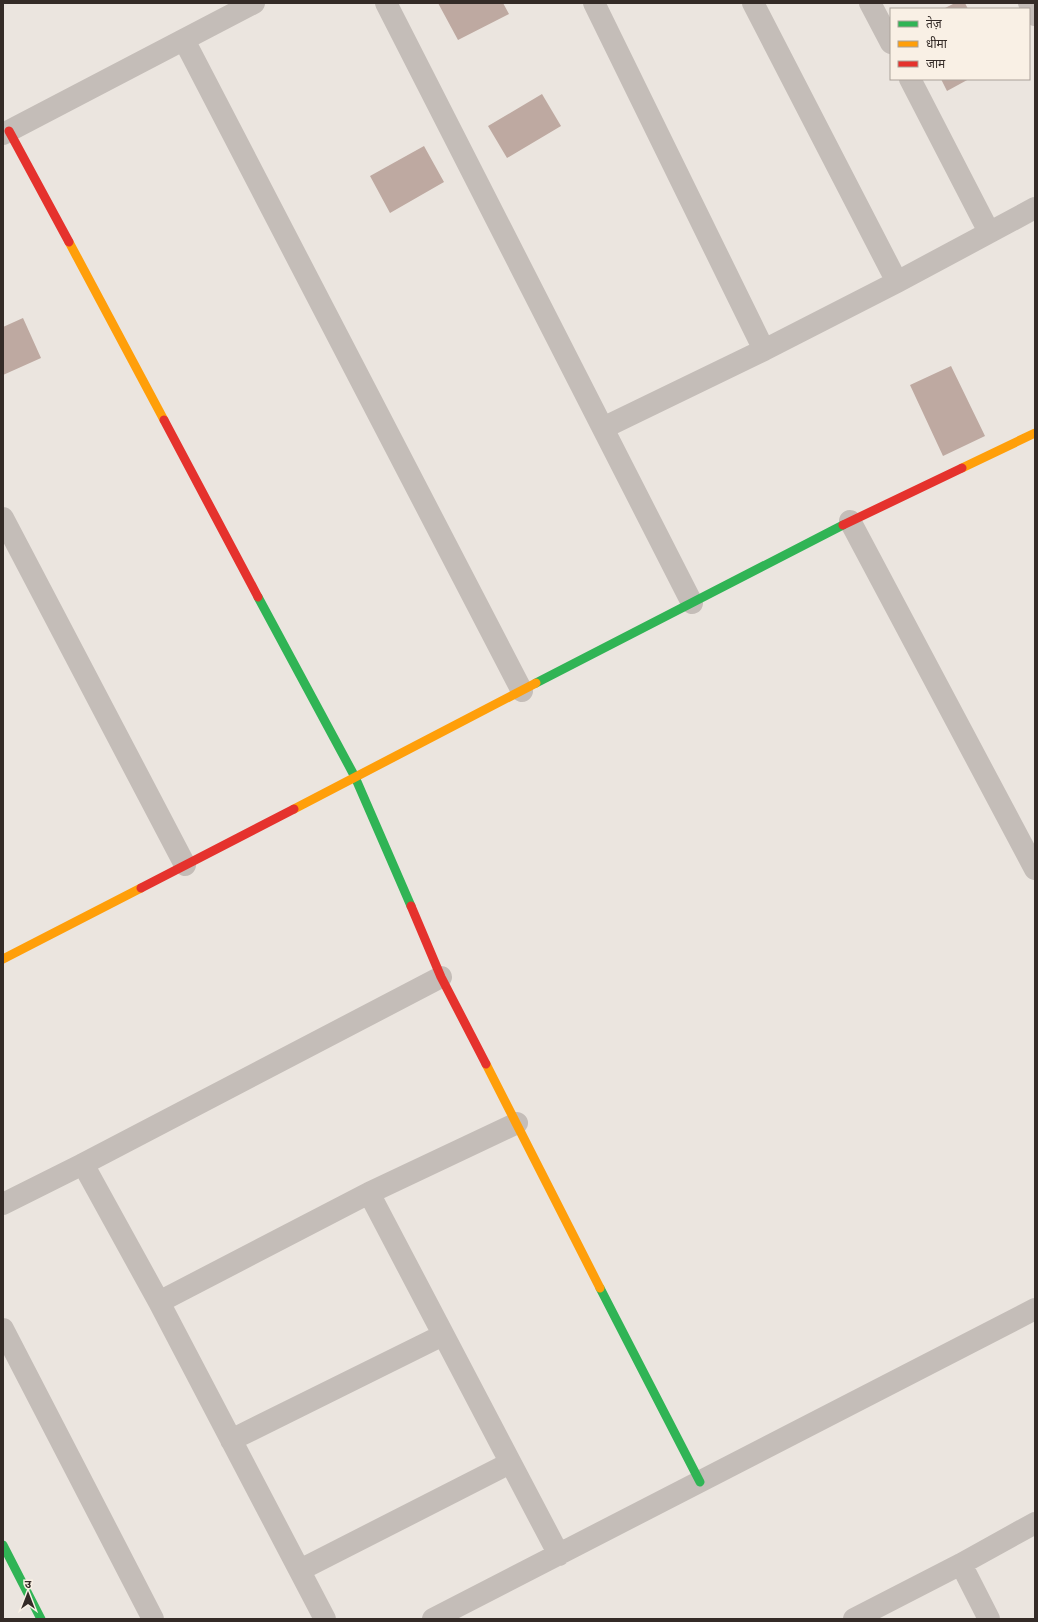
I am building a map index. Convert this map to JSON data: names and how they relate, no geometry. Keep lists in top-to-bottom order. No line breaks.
{"legend":["तेज़","धीमा","जाम"],"north":"top"}
